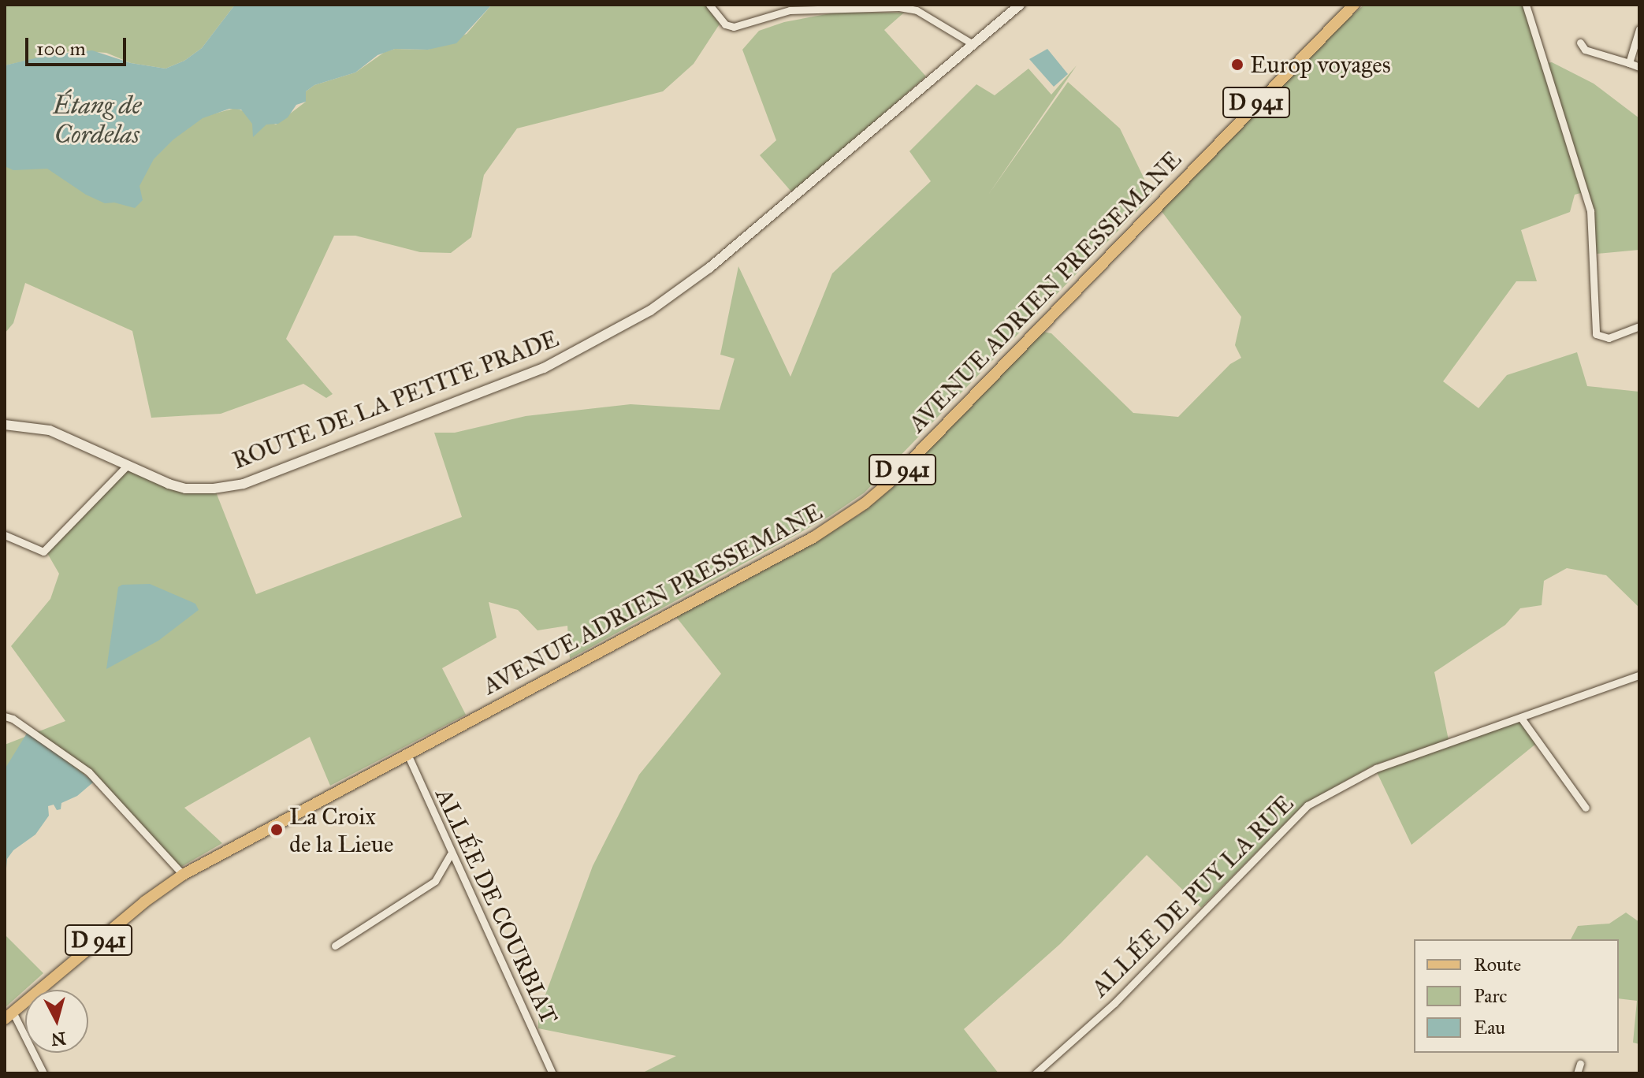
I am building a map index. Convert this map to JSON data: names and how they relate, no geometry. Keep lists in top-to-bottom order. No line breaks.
{"streets":{"main road":["D 941","AVENUE ADRIEN PRESSEMANE"],"street":["ROUTE DE LA PETITE PRADE","ALLÉE DE PUY LA RUE","ALLÉE DE COURBIAT"]},"crossings":[["D 941","AVENUE ADRIEN PRESSEMANE"],["D 941","ALLÉE DE COURBIAT"],["AVENUE ADRIEN PRESSEMANE","ALLÉE DE COURBIAT"]],"water":["Étang de Cordelas"],"places":["Europ voyages","La Croix de la Lieue"],"legend":["Route","Parc","Eau"],"scale_bar":"100 m","north":"bottom"}
